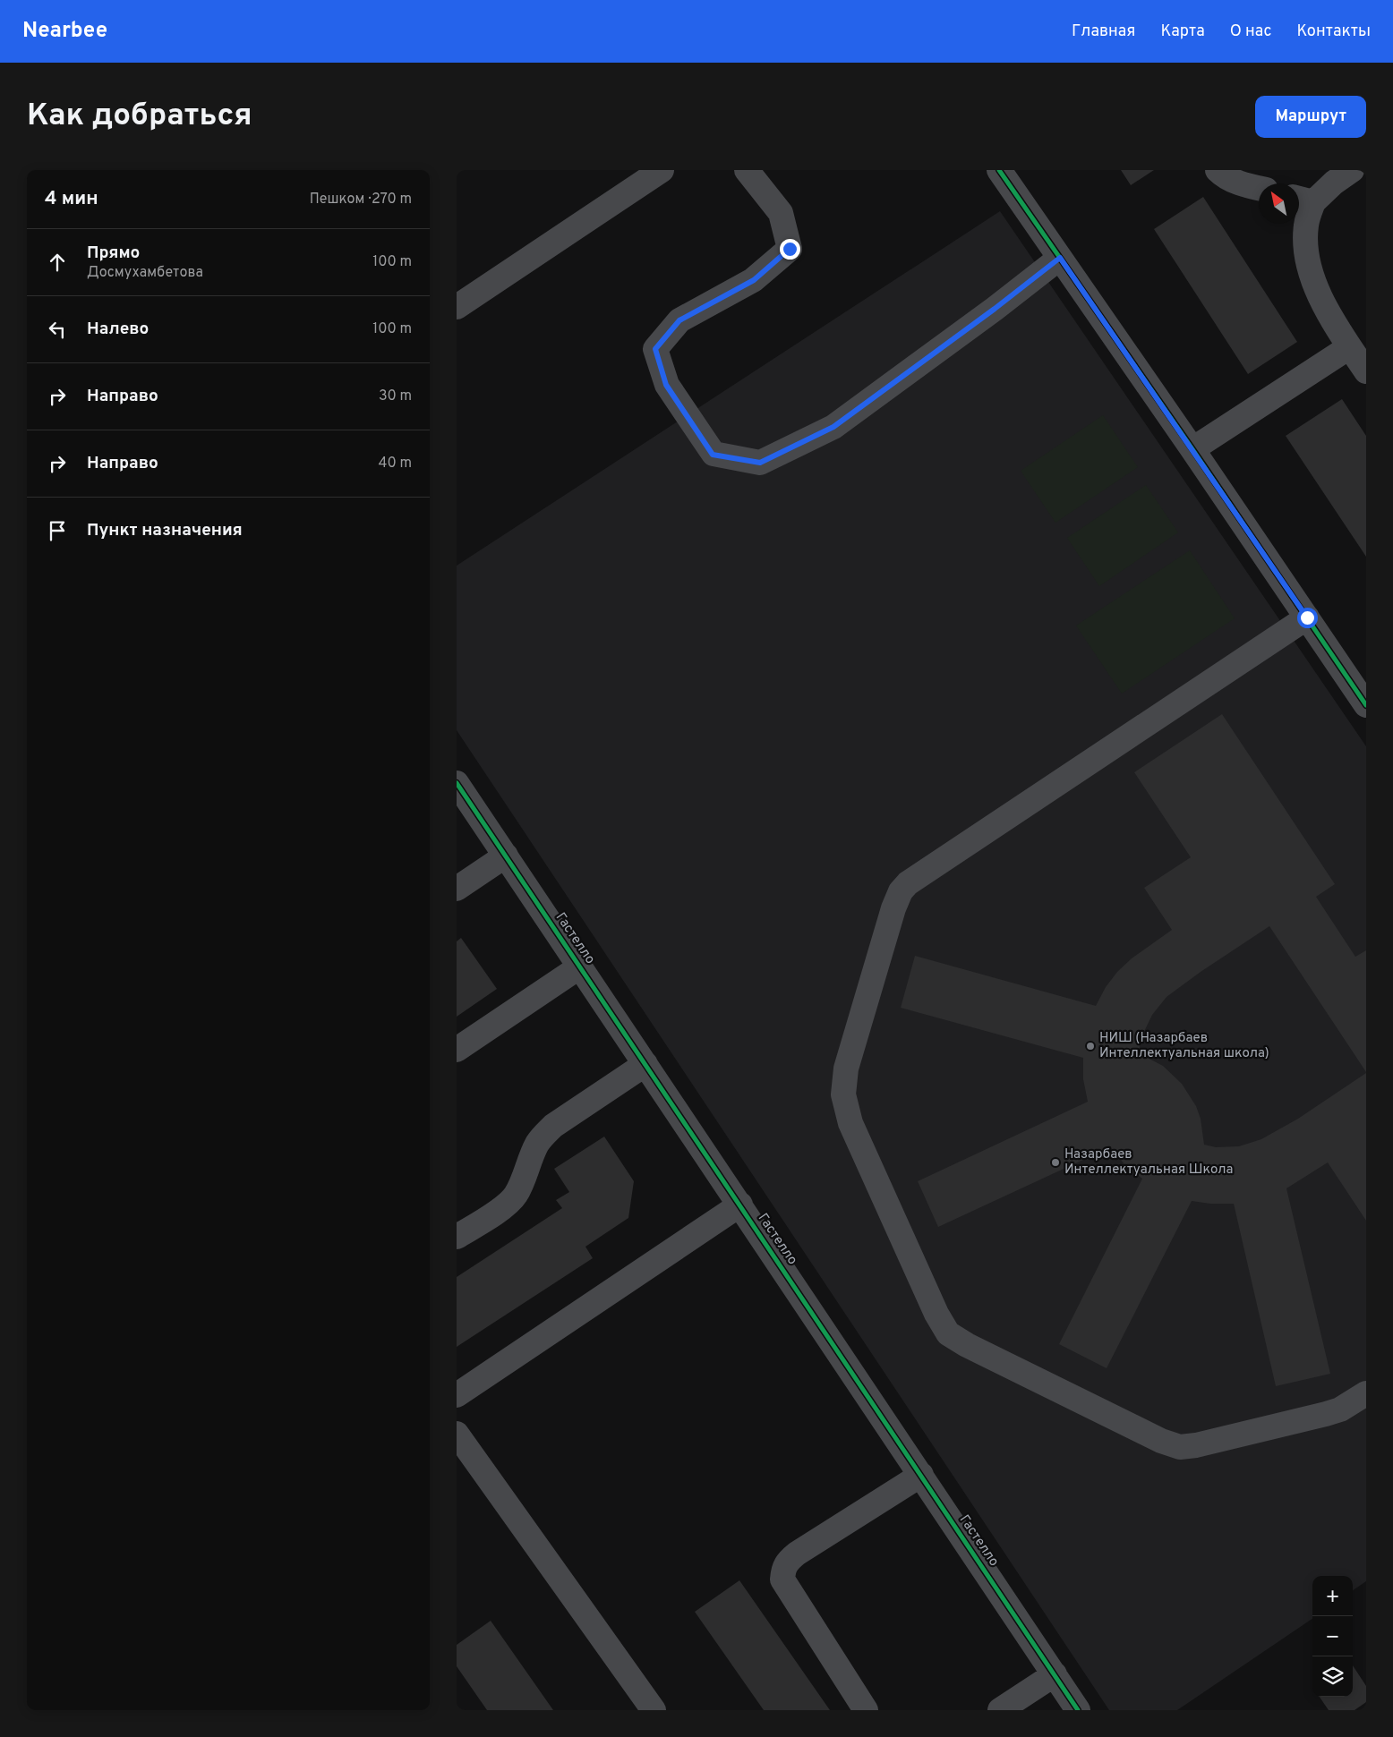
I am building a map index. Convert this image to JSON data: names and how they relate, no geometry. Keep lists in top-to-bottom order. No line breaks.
{"streets":{"street":["Гастелло"]},"places":["НИШ (Назарбаев Интеллектуальная школа)","Назарбаев Интеллектуальная Школа"],"north":"top left","page":{"header":"Nearbee","nav":["Главная","Карта","О нас","Контакты"],"buttons":"Маршрут","title":"Как добраться","heading":["4 мин","Пешком · 270 m"],"list":[["Прямо","Досмухамбетова","100 m"],["Налево","100 m"],["Направо","30 m"],["Направо","40 m"],"Пункт назначения"],"map_buttons":["+","−"]}}
